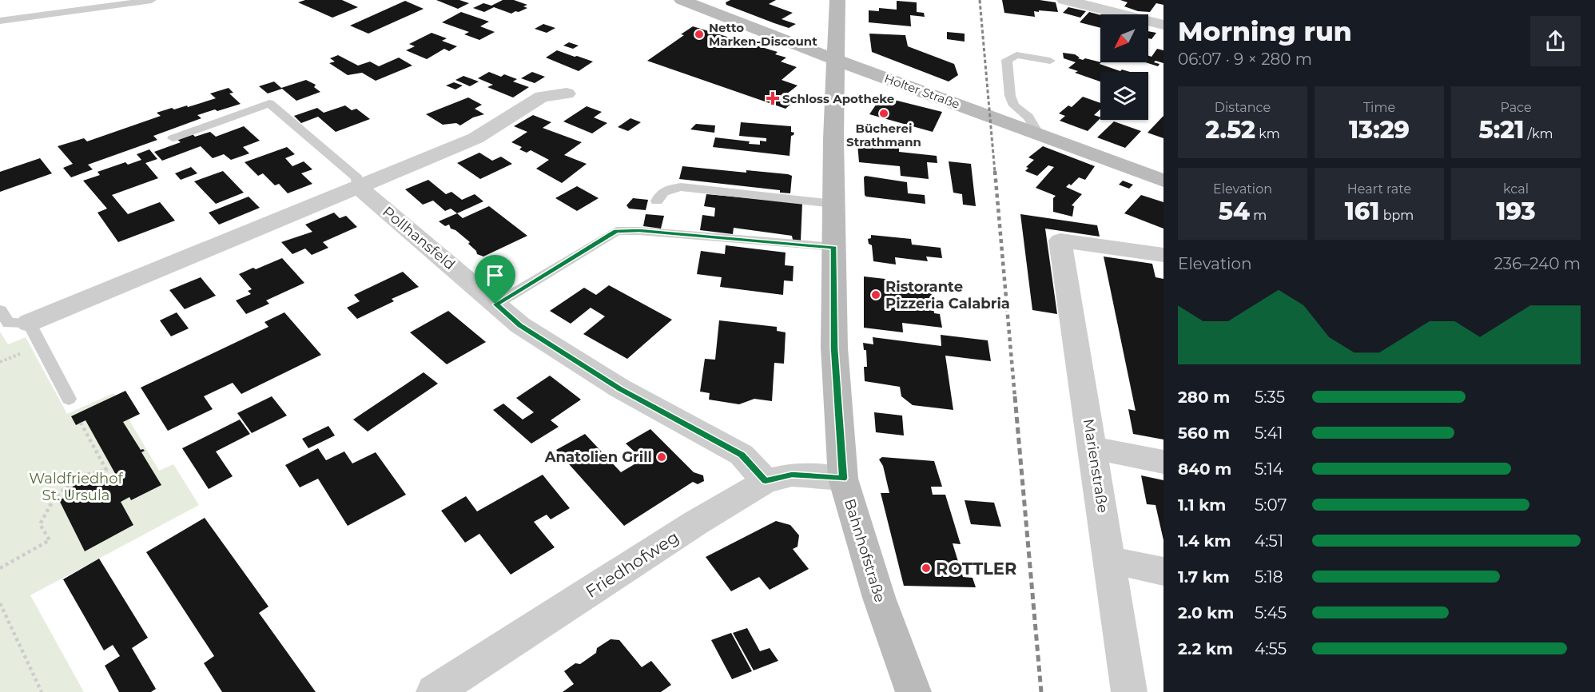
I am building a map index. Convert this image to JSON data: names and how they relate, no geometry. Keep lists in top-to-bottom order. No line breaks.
{"streets":{"street":["Holter Straße","Pollhansfeld","Marienstraße","Bahnhofstraße","Friedhofweg"]},"crossings":[["Holter Straße","Bahnhofstraße"],["Pollhansfeld","Friedhofweg"],["Bahnhofstraße","Friedhofweg"]],"parks":["Waldfriedhof St. Ursula"],"places":{"other":["Netto Marken-Discount","Bücherei Strathmann","Ristorante Pizzeria Calabria","Anatolien Grill","ROTTLER"],"health":["Schloss Apotheke"]},"north":"bottom left","page":{"heading":["Morning run","06:07 · 9 × 280 m"],"stats":[["Distance","2.52 km"],["Time","13:29"],["Pace","5:21 /km"],["Elevation","54 m"],["Heart rate","161 bpm"],["kcal","193"]],"chart":["Elevation","236–240 m"],"list":[{"name":"280 m","note":"5:35"},{"name":"560 m","note":"5:41"},{"name":"840 m","note":"5:14"},{"name":"1.1 km","note":"5:07"},{"name":"1.4 km","note":"4:51"},{"name":"1.7 km","note":"5:18"},{"name":"2.0 km","note":"5:45"},{"name":"2.2 km","note":"4:55"}]}}
